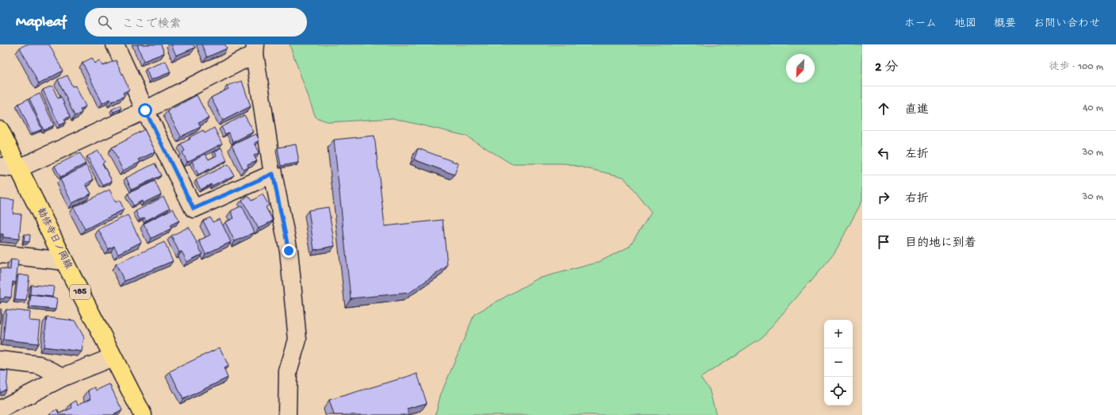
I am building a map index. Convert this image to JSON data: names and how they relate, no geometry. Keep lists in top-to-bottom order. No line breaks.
{"streets":{"main road":["勧修寺日ノ岡線","185"]},"north":"bottom left","page":{"header":"Mapleaf","search":"ここで検索","nav":["ホーム","地図","概要","お問い合わせ"],"heading":["2 分","徒歩 · 100 m"],"list":[["直進","40 m"],["左折","30 m"],["右折","30 m"],"目的地に到着"],"map_buttons":["+","−"]}}
